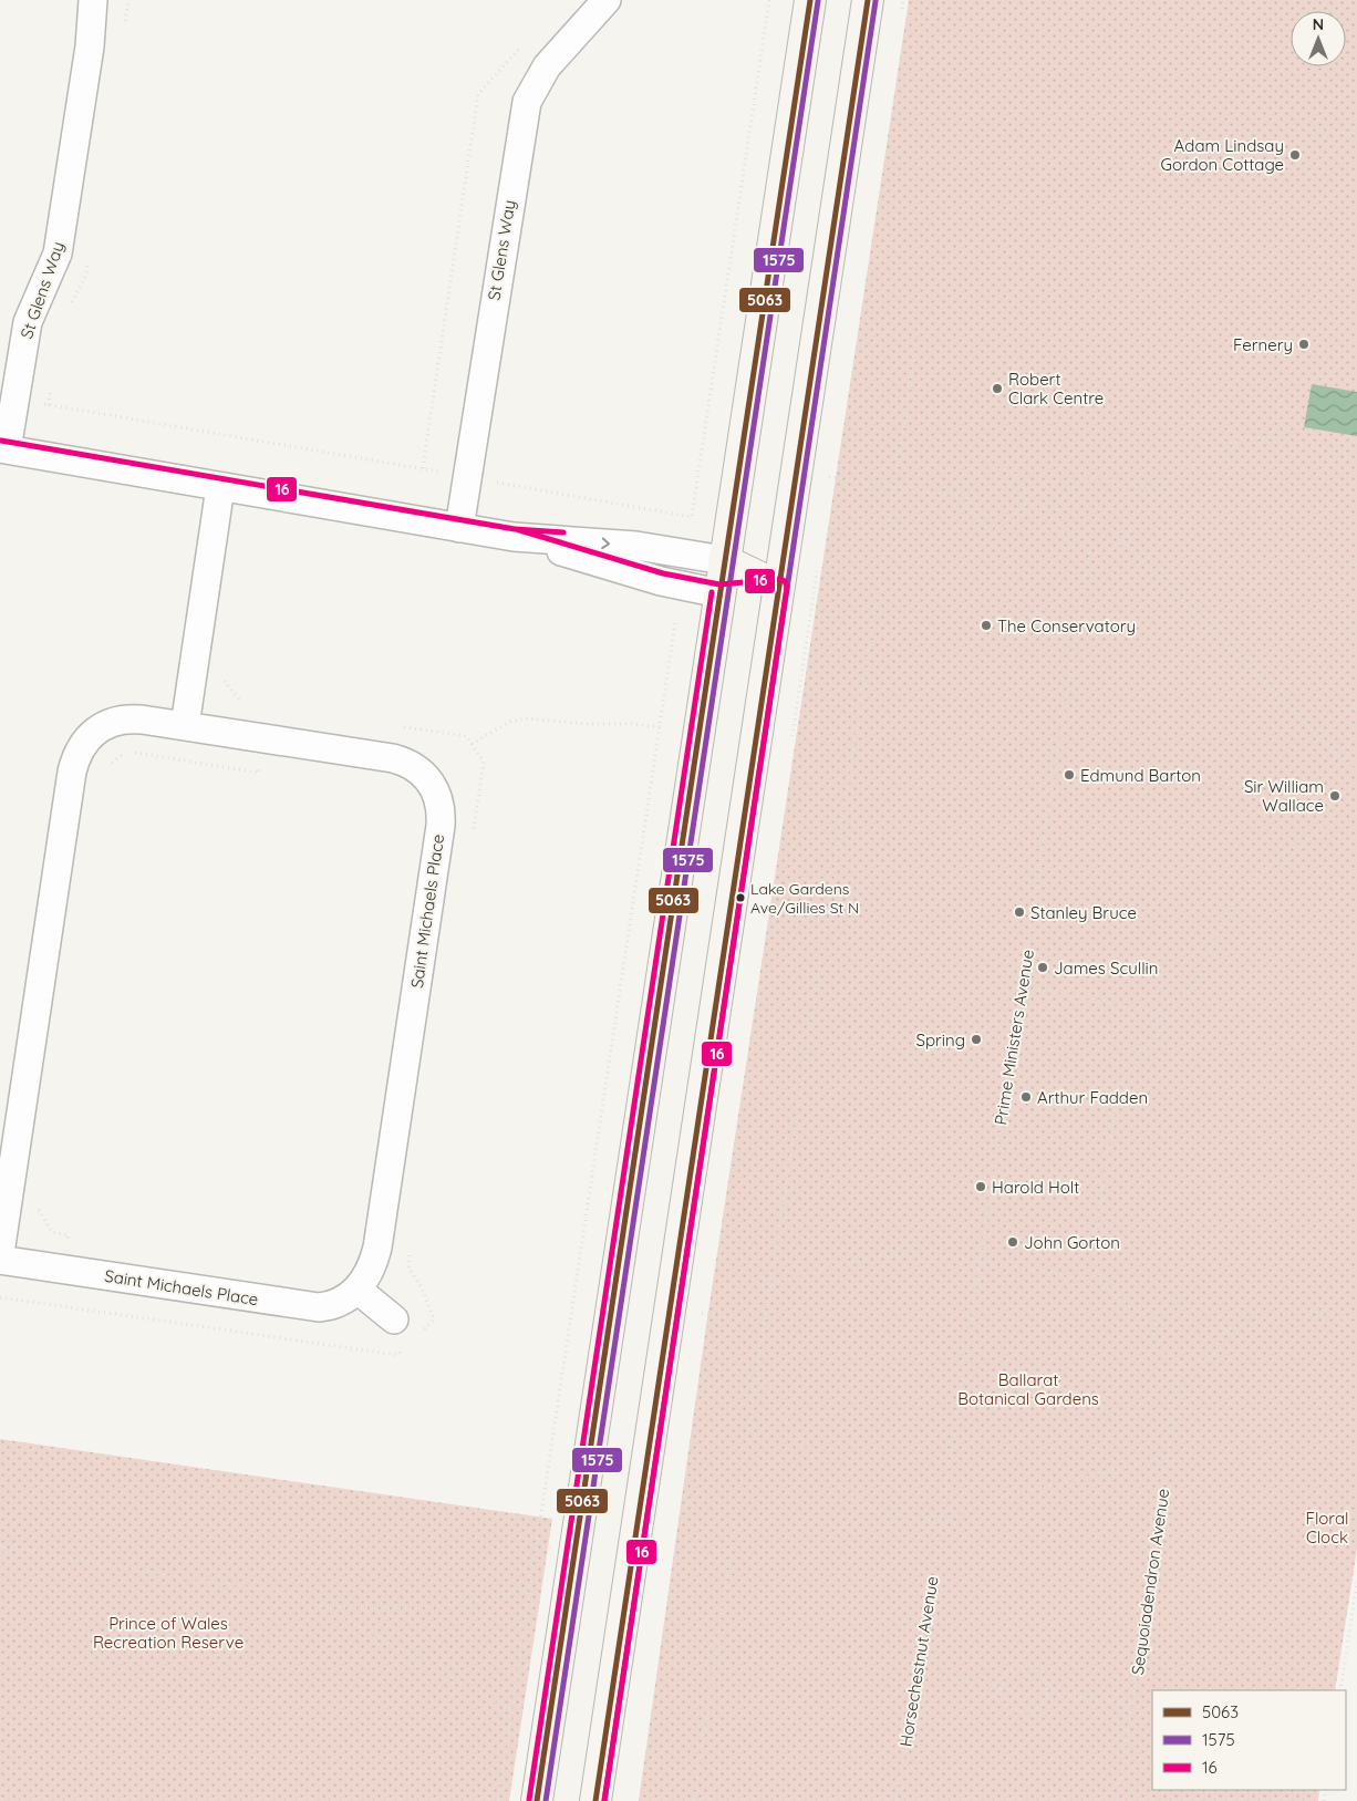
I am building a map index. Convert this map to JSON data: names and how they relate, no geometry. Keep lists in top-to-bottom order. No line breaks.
{"streets":{"street":["St Glens Way","Saint Michaels Place"],"path":["Prime Ministers Avenue","Sequoiadendron Avenue","Horsechestnut Avenue"]},"crossings":[["Prime Ministers Avenue","Horsechestnut Avenue"]],"parks":["Ballarat Botanical Gardens","Floral Clock","Prince of Wales Recreation Reserve"],"places":["Adam Lindsay Gordon Cottage","Fernery","Robert Clark Centre","The Conservatory","Edmund Barton","Sir William Wallace","Lake Gardens Ave/Gillies St N","Stanley Bruce","James Scullin","Spring","Arthur Fadden","Harold Holt","John Gorton"],"lines":["transit line 5063","transit line 1575","transit line 16"],"legend":["5063","1575","16"],"north":"top"}
